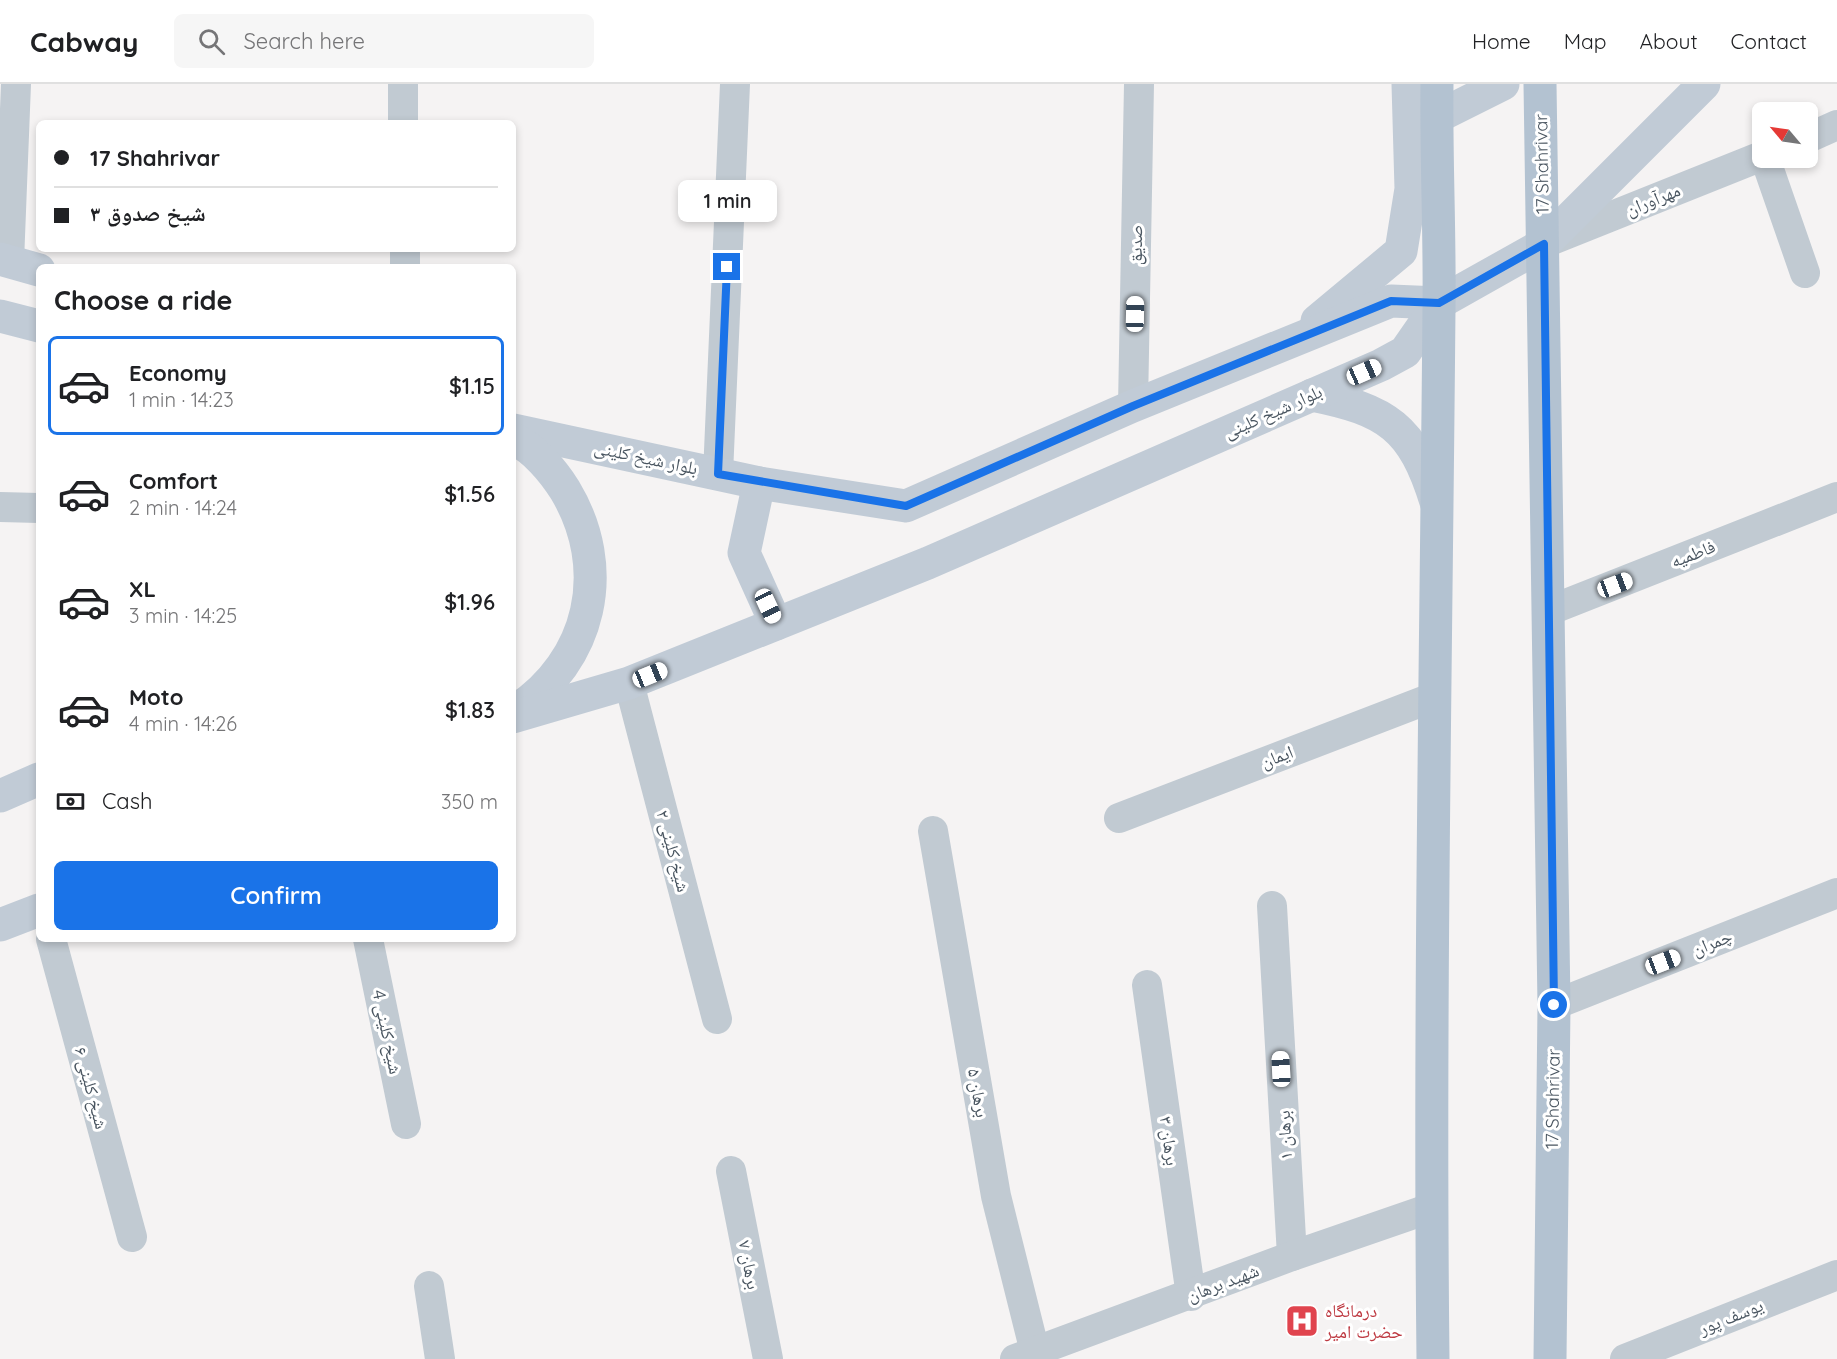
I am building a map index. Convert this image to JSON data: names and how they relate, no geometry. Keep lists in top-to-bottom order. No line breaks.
{"streets":{"main road":["17 Shahrivar","بلوار شیخ کلینی"],"street":["مهرآوران","صدیق","فاطمیه","ایمان","شیخ کلینی ۲","چمران","شیخ کلینی 4","شیخ کلینی ۶","برهان ۵","برهان ۱","برهان ۳","برهان ۷","شهید برهان","یوسف پور"]},"crossings":[["17 Shahrivar","مهرآوران"],["17 Shahrivar","فاطمیه"],["17 Shahrivar","چمران"],["صدیق","بلوار شیخ کلینی"],["بلوار شیخ کلینی","شیخ کلینی ۲"],["برهان ۵","شهید برهان"],["برهان ۱","شهید برهان"],["برهان ۳","شهید برهان"]],"places":{"hospital":["درمانگاه حضرت امیر"]},"north":"top left","page":{"header":"Cabway","search":"Search here","nav":["Home","Map","About","Contact"],"banner":["17 Shahrivar","شیخ صدوق ۳"],"bubble":"1 min","heading":"Choose a ride","list":[{"name":"Economy","note":"1 min · 14:23","value":"$1.15"},{"name":"Comfort","note":"2 min · 14:24","value":"$1.56"},{"name":"XL","note":"3 min · 14:25","value":"$1.96"},{"name":"Moto","note":"4 min · 14:26","value":"$1.83"}],"pay":["Cash","350 m"],"buttons":"Confirm"}}
